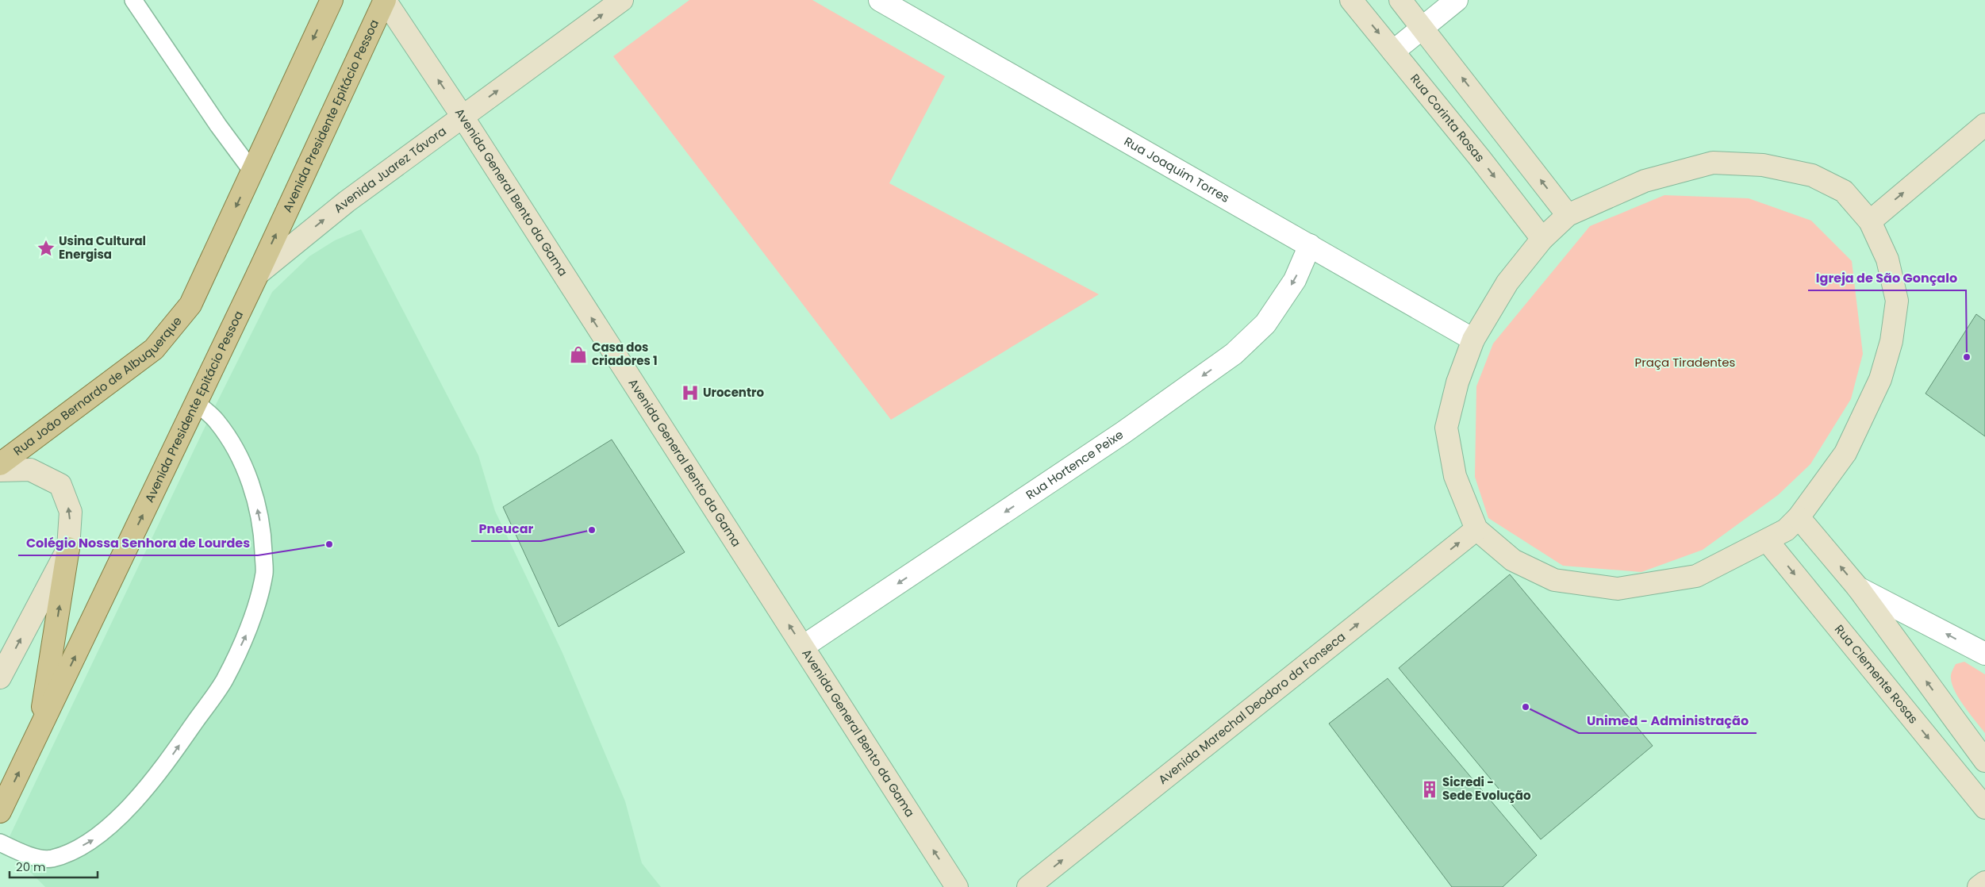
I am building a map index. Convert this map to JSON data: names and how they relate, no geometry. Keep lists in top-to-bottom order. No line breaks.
{"streets":{"main road":["Avenida Presidente Epitácio Pessoa","Rua Corinta Rosas","Avenida Juarez Távora","Avenida General Bento da Gama","Rua João Bernardo de Albuquerque","Rua Clemente Rosas","Avenida Marechal Deodoro da Fonseca"],"street":["Rua Joaquim Torres","Rua Hortence Peixe"]},"crossings":[["Avenida Presidente Epitácio Pessoa","Avenida Juarez Távora"],["Avenida Presidente Epitácio Pessoa","Avenida General Bento da Gama"],["Rua Joaquim Torres","Rua Hortence Peixe"],["Avenida Juarez Távora","Avenida General Bento da Gama"],["Avenida General Bento da Gama","Rua Hortence Peixe"]],"one_way":["Avenida Juarez Távora","Avenida General Bento da Gama","Rua João Bernardo de Albuquerque","Rua Hortence Peixe","Avenida Marechal Deodoro da Fonseca"],"parks":["Praça Tiradentes"],"places":{"place":["Usina Cultural Energisa"],"shop":["Casa dos criadores 1"],"other":["Igreja de São Gonçalo","Pneucar","Colégio Nossa Senhora de Lourdes","Unimed - Administração"],"hospital":["Urocentro"],"building":["Sicredi - Sede Evolução"]},"scale_bar":"20 m"}
